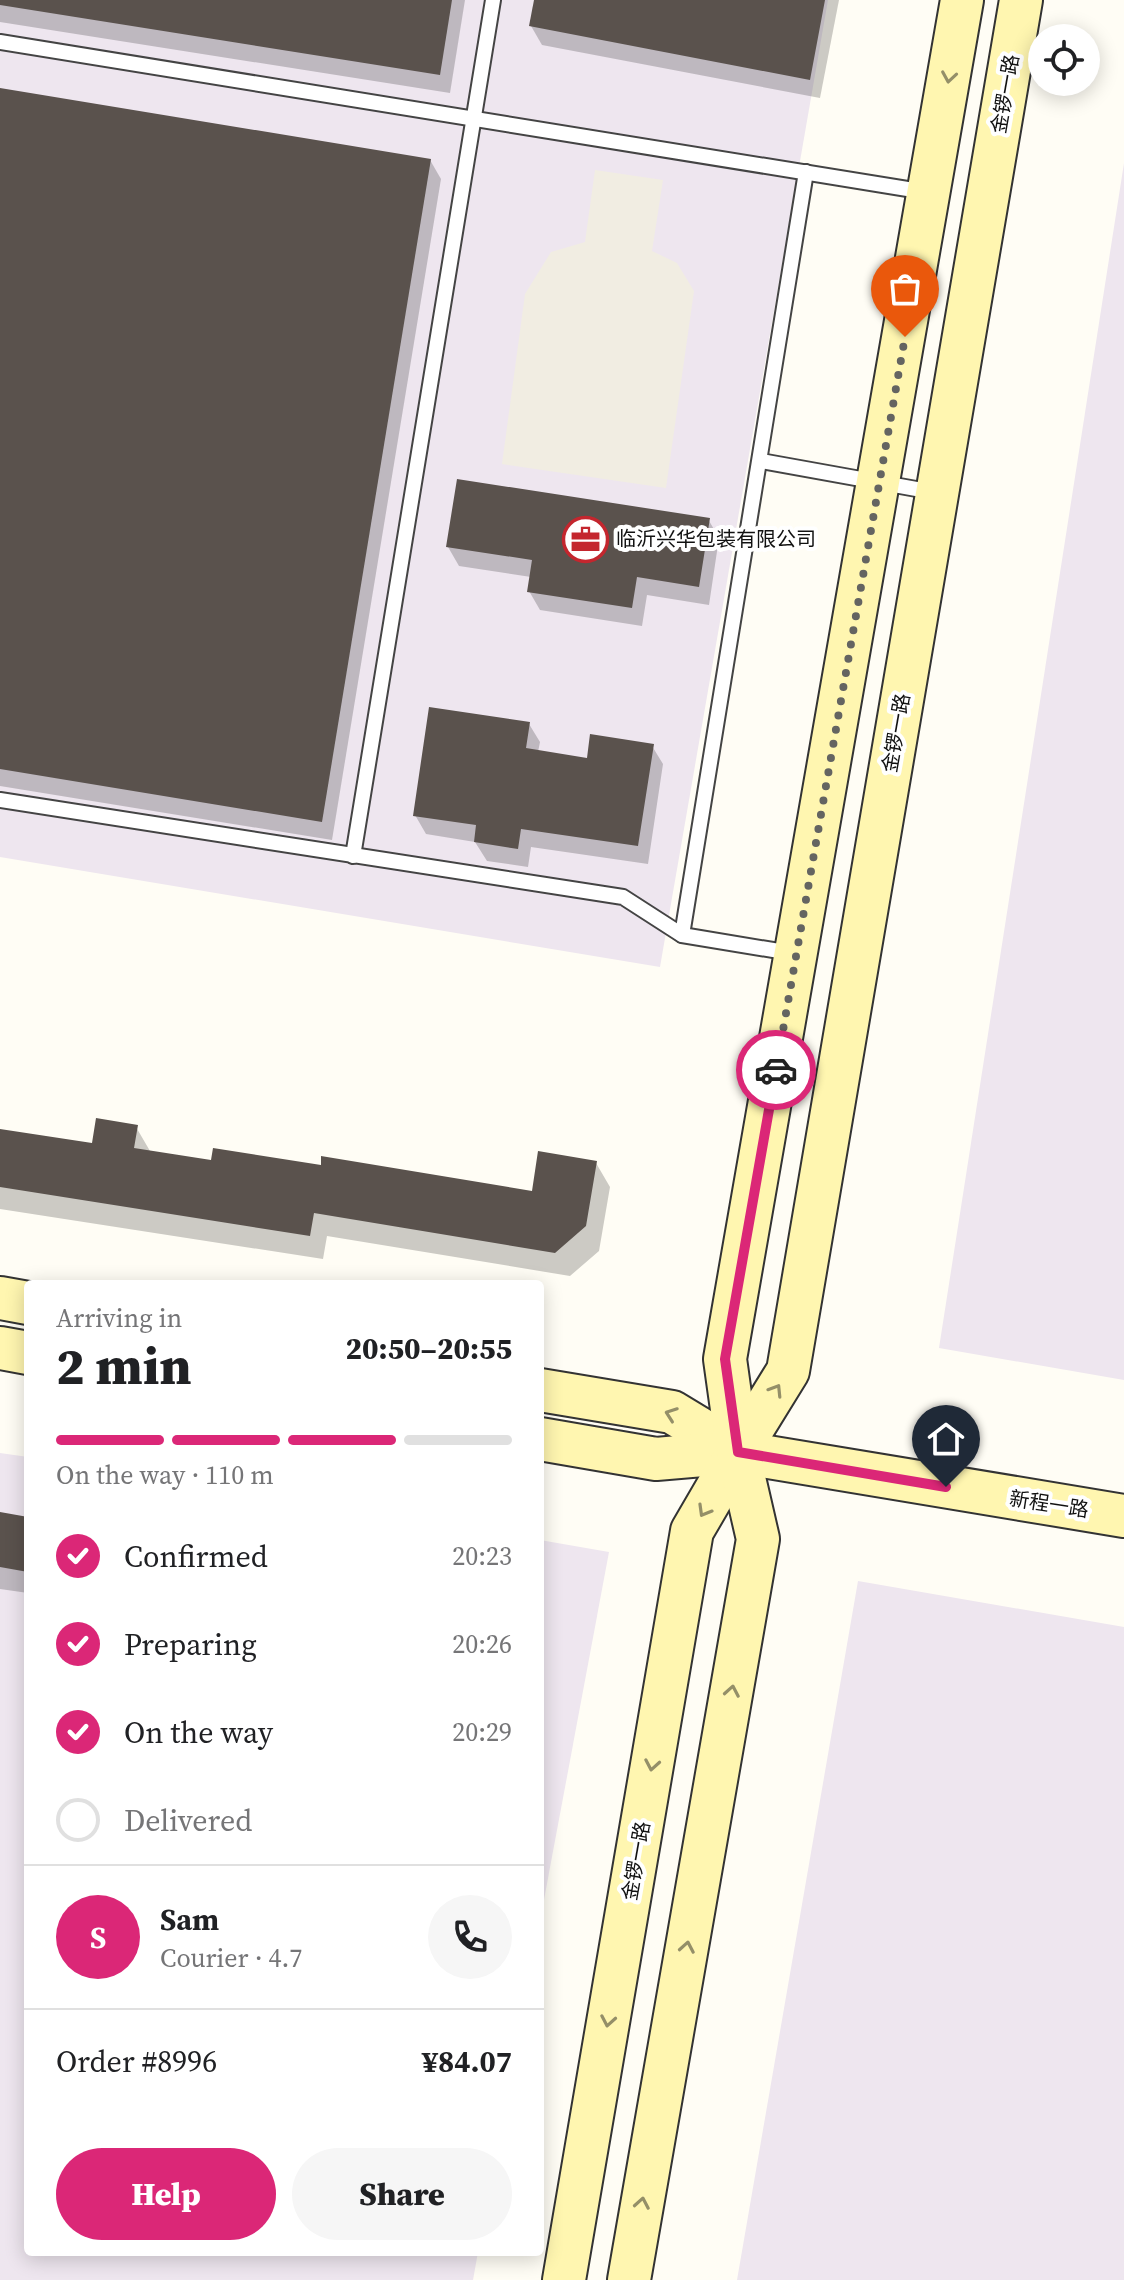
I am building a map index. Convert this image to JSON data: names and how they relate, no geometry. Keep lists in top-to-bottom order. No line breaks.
{"streets":{"main road":["金锣一路","新程一路"]},"crossings":[["金锣一路","新程一路"]],"places":{"office":["临沂兴华包装有限公司"]},"page":{"heading":["2 min","Arriving in","20:50–20:55"],"panel":["Sam","Courier · 4.7","Order #8996","¥84.07"],"bar":"On the way · 110 m","list":[["Confirmed","20:23"],["Preparing","20:26"],["On the way","20:29"],"Delivered"],"round":"S","buttons":["Help","Share"]}}
